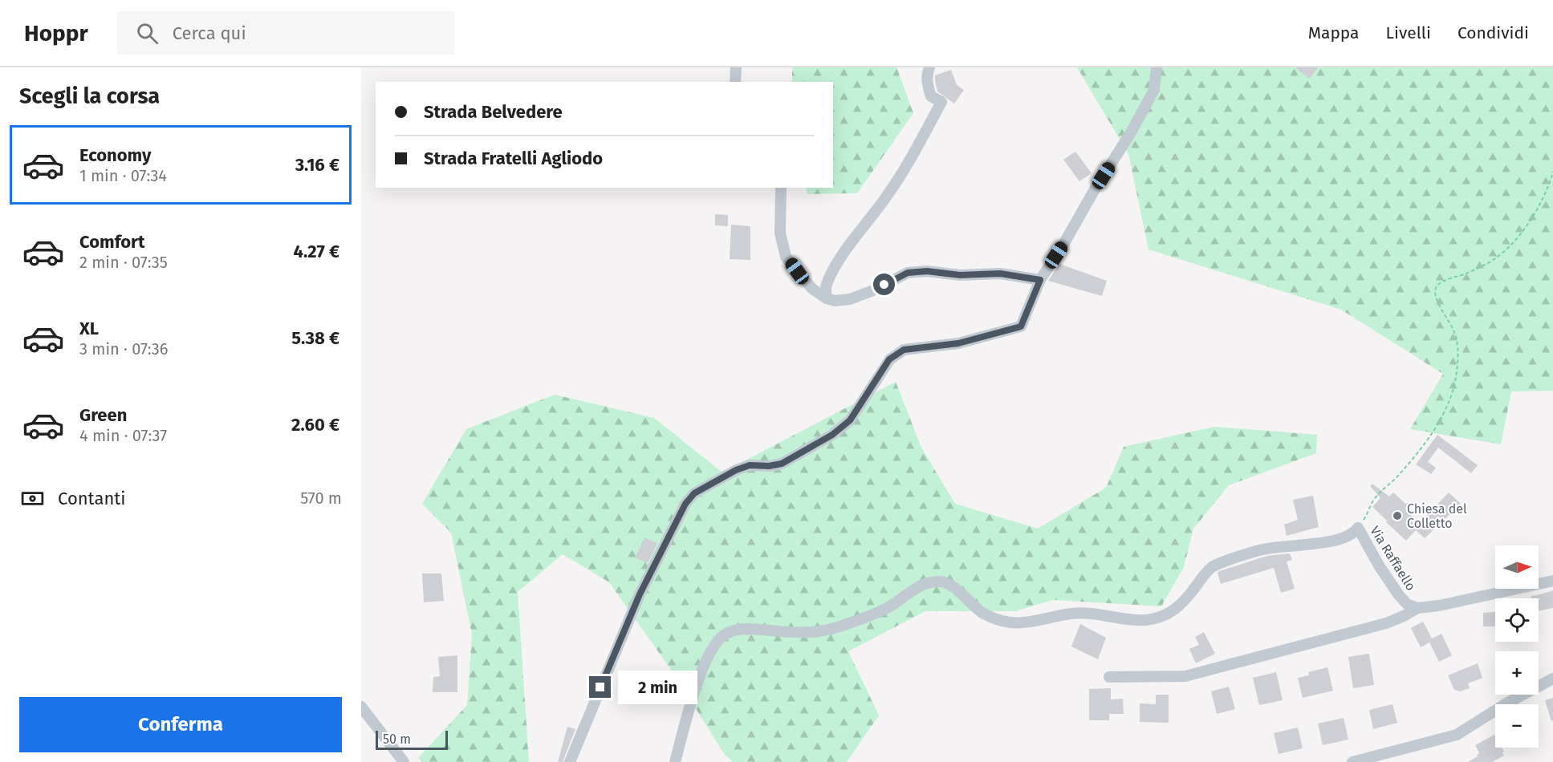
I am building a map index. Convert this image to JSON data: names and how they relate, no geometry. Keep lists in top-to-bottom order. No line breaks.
{"streets":{"street":["Via Raffaello"]},"places":["Chiesa del Colletto"],"scale_bar":"50 m","north":"right","page":{"header":"Hoppr","search":"Cerca qui","nav":["Mappa","Livelli","Condividi"],"heading":"Scegli la corsa","banner":["Strada Belvedere","Strada Fratelli Agliodo"],"list":[{"name":"Economy","note":"1 min · 07:34","value":"3.16 €"},{"name":"Comfort","note":"2 min · 07:35","value":"4.27 €"},{"name":"XL","note":"3 min · 07:36","value":"5.38 €"},{"name":"Green","note":"4 min · 07:37","value":"2.60 €"}],"pay":["Contanti","570 m"],"map_buttons":["+","−"],"bubble":"2 min","buttons":"Conferma","scale":"50 m"}}
